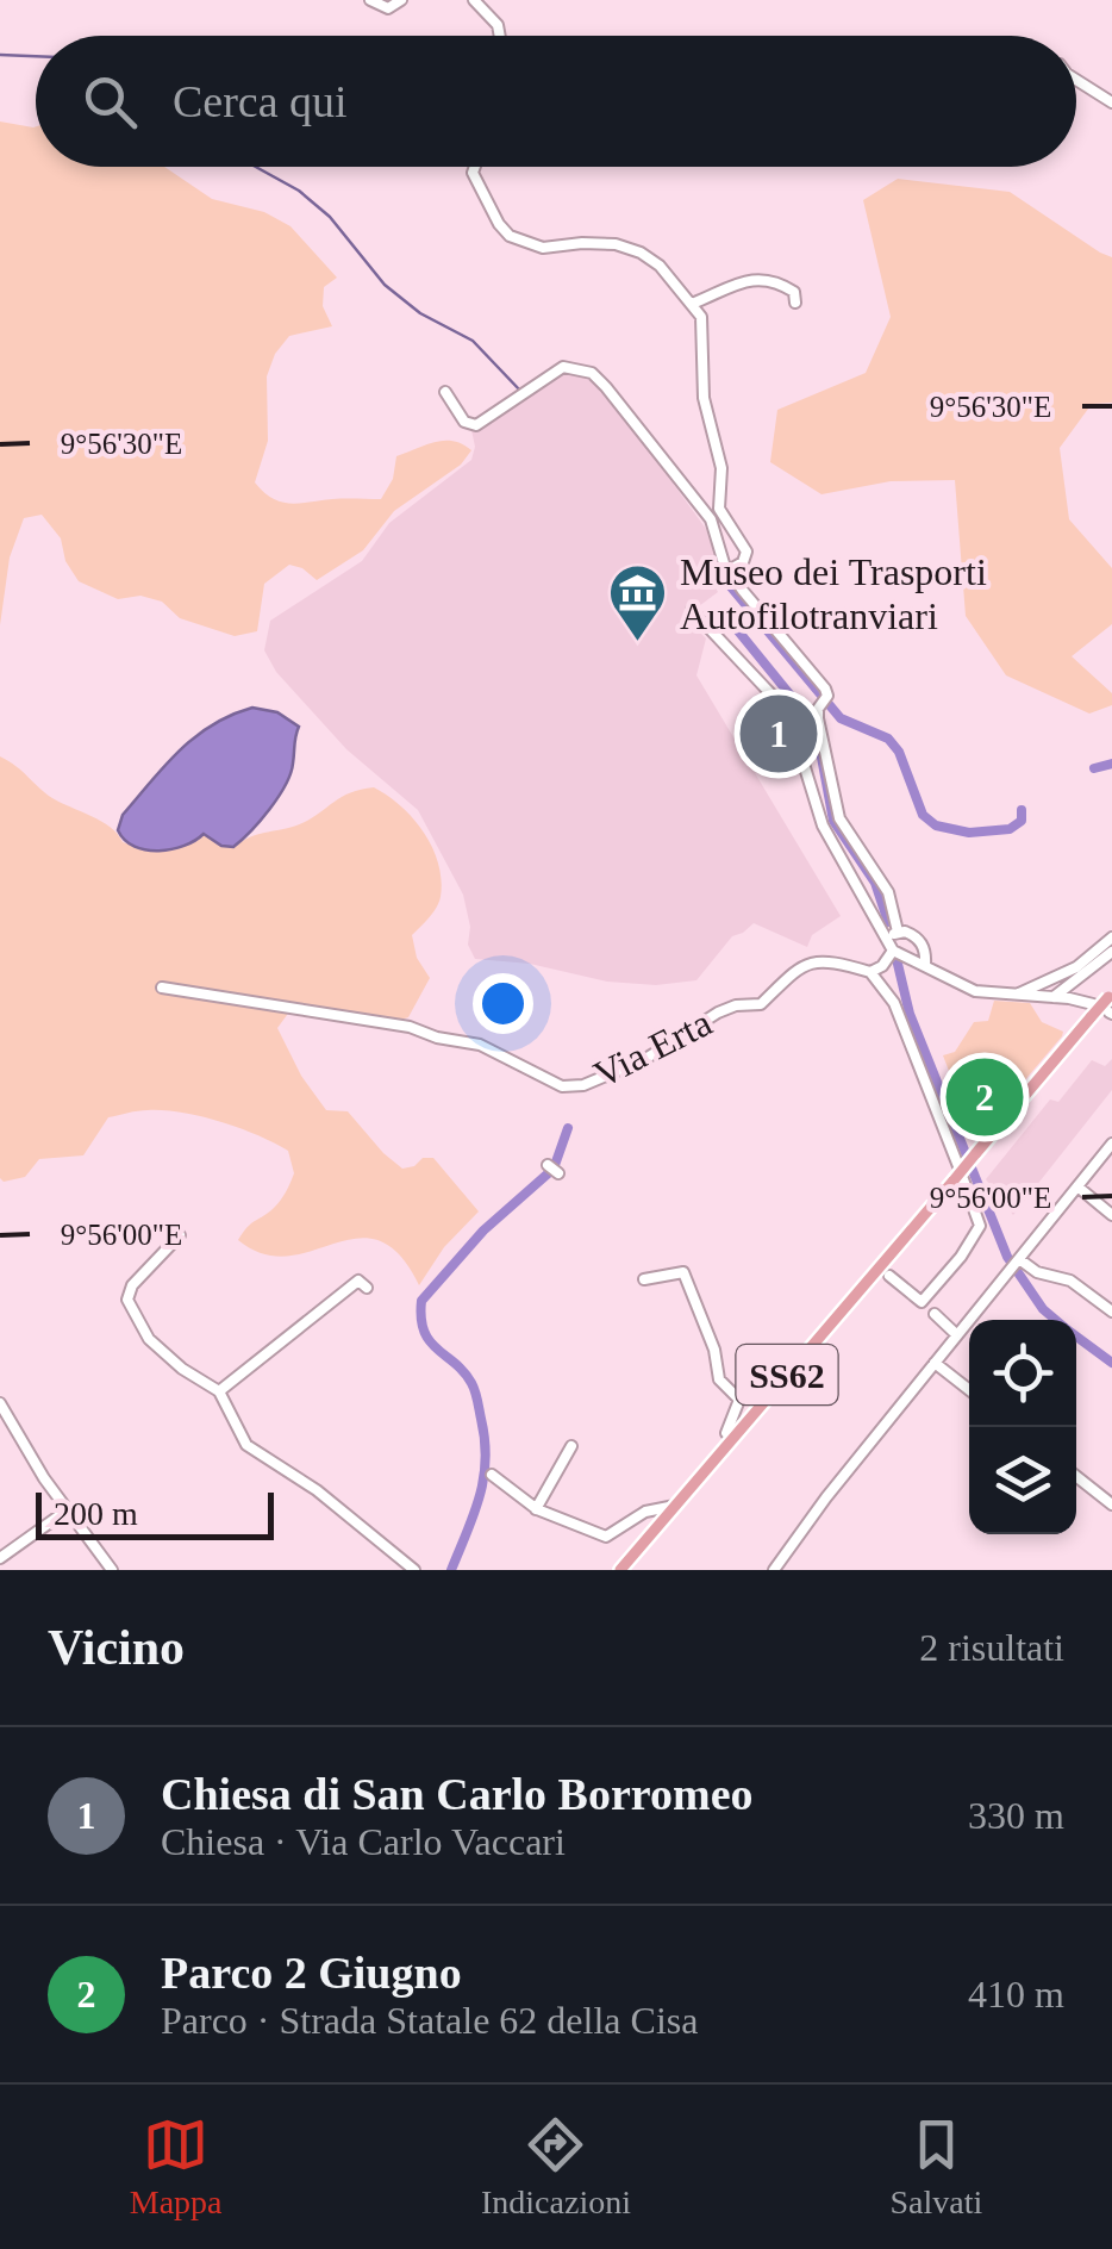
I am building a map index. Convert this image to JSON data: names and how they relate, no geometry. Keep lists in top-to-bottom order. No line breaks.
{"streets":{"main road":["SS62"],"street":["Via Erta"]},"places":{"museum":["Museo dei Trasporti Autofilotranviari"]},"scale_bar":"200 m","page":{"search":"Cerca qui","pins":["1","2"],"scale":"200 m","heading":["Vicino","2 risultati"],"list":[{"mark":"1","name":"Chiesa di San Carlo Borromeo","note":"Chiesa · Via Carlo Vaccari","value":"330 m"},{"mark":"2","name":"Parco 2 Giugno","note":"Parco · Strada Statale 62 della Cisa","value":"410 m"}],"nav":["Mappa","Indicazioni","Salvati"]},"coordinates":["9°56'30\"E","9°56'00\"E"]}
